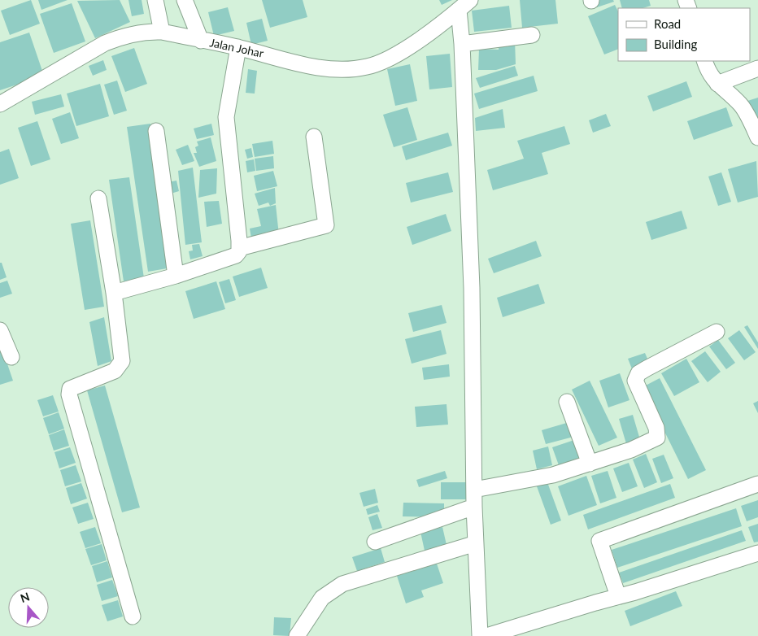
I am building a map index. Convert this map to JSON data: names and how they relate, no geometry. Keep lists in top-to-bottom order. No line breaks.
{"streets":{"street":["Jalan Johar"]},"legend":["Road","Building"],"north":"top"}
